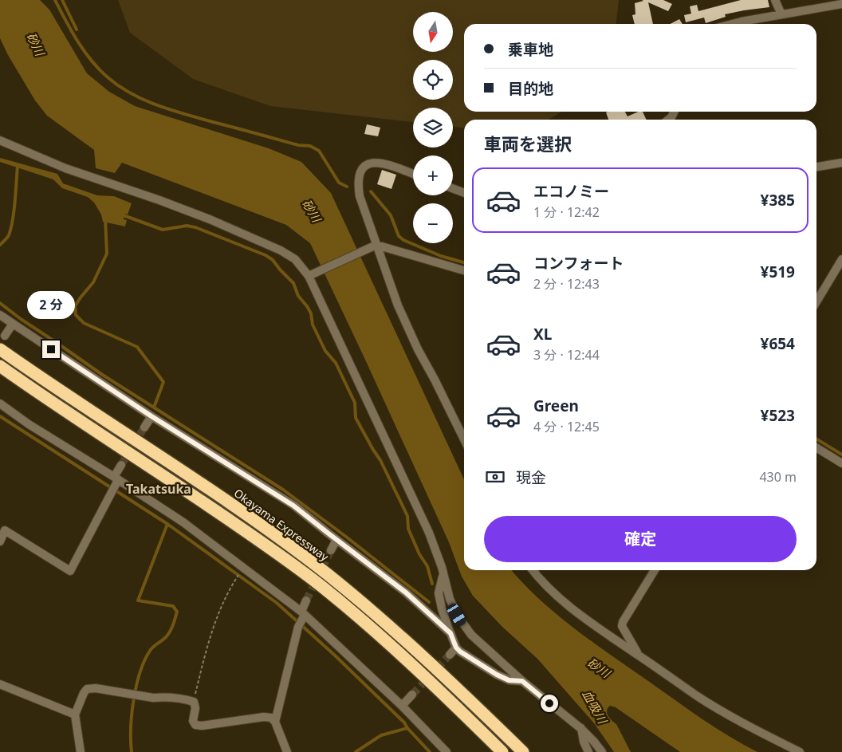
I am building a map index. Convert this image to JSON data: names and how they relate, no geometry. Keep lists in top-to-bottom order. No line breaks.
{"streets":{"highway":["Okayama Expressway"]},"districts":["Takatsuka"],"water":["砂川","血吸川"],"north":"bottom","page":{"map_buttons":["+","−"],"banner":["乗車地","目的地"],"heading":"車両を選択","list":[{"name":"エコノミー","note":"1 分 · 12:42","value":"¥385"},{"name":"コンフォート","note":"2 分 · 12:43","value":"¥519"},{"name":"XL","note":"3 分 · 12:44","value":"¥654"},{"name":"Green","note":"4 分 · 12:45","value":"¥523"}],"bubble":"2 分","pay":["現金","430 m"],"buttons":"確定"}}
